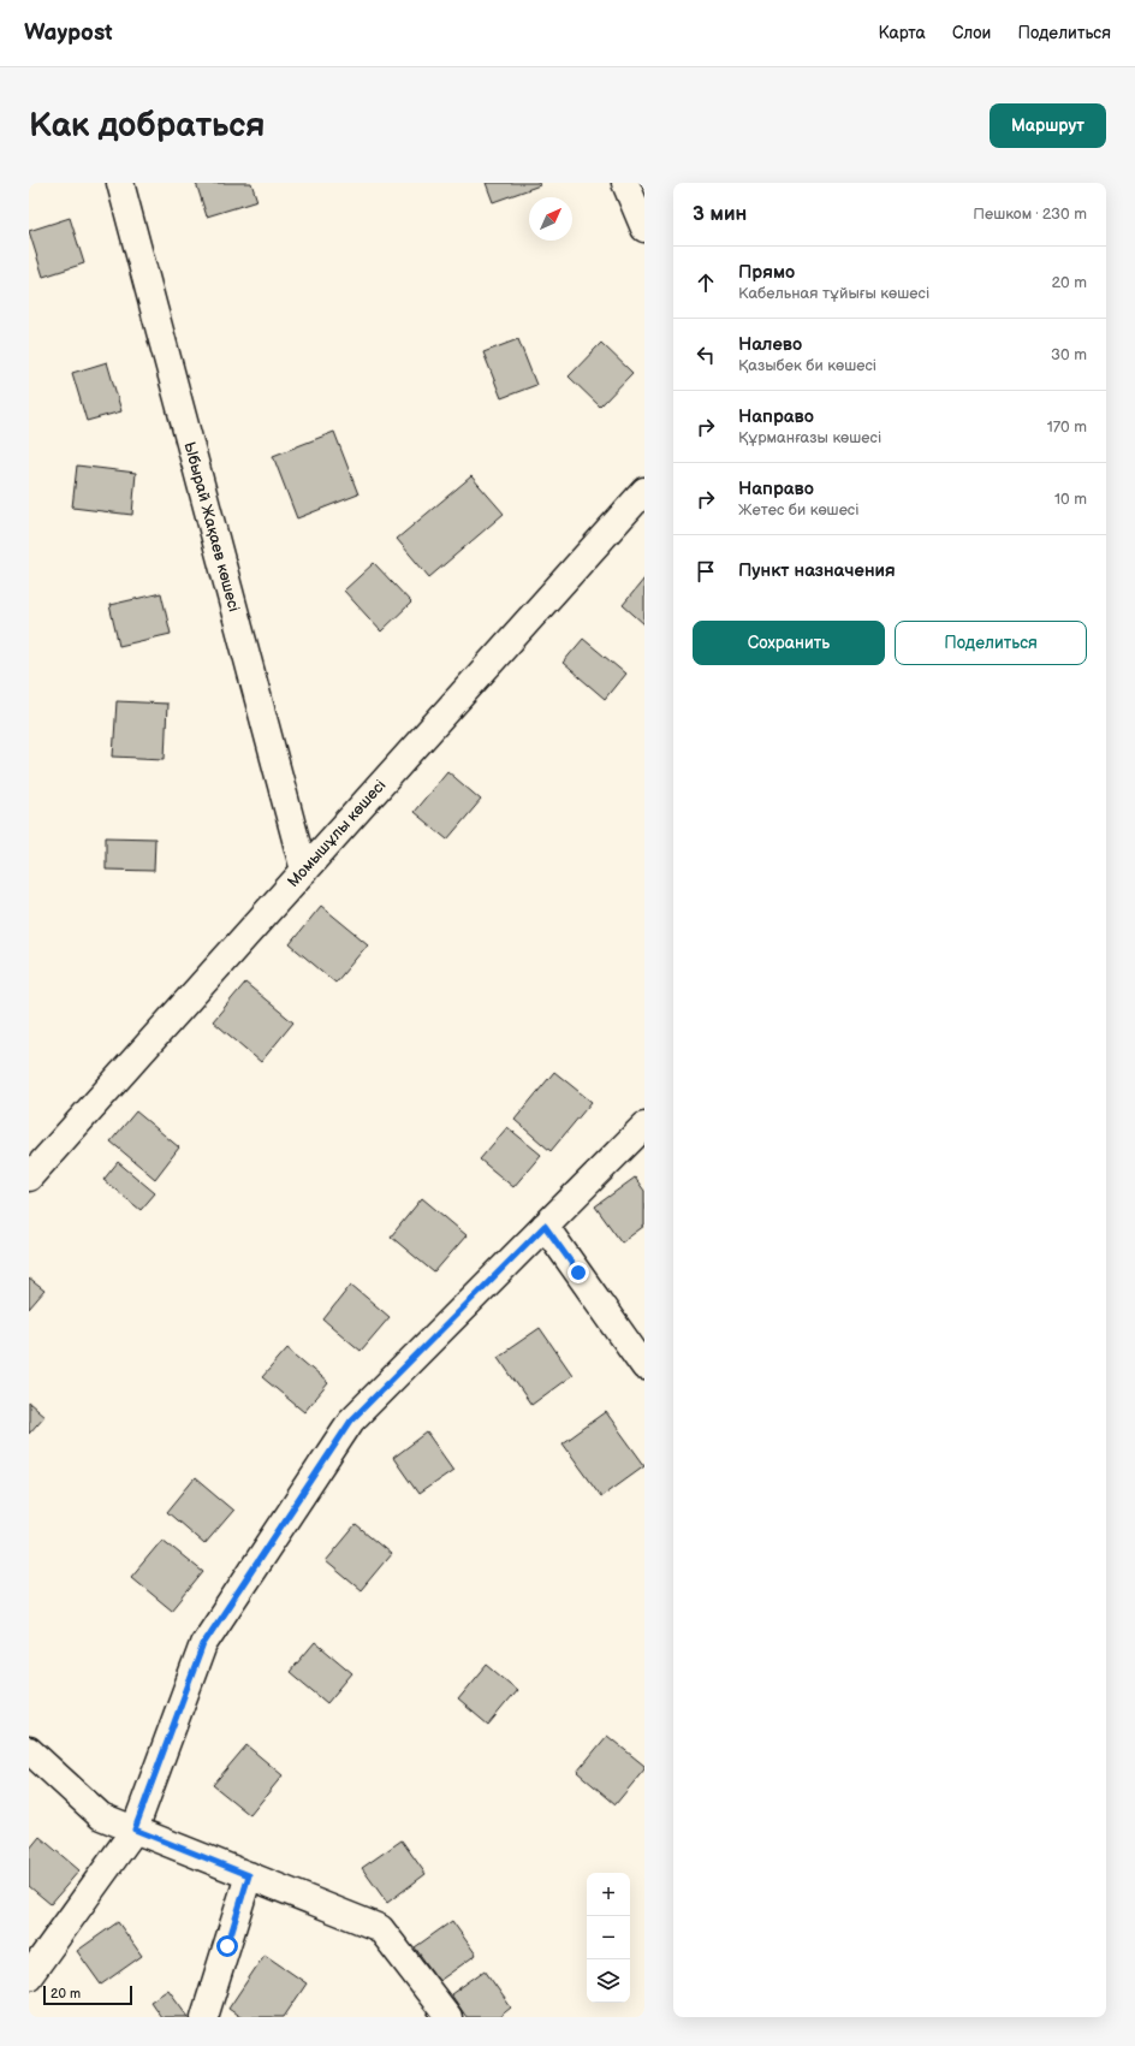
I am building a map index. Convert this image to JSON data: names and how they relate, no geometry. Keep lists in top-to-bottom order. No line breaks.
{"streets":{"street":["Ыбырай Жақаев көшесі","Момышұлы көшесі"]},"crossings":[["Ыбырай Жақаев көшесі","Момышұлы көшесі"]],"scale_bar":"20 m","north":"top right","page":{"header":"Waypost","nav":["Карта","Слои","Поделиться"],"buttons":["Маршрут",["Сохранить","Поделиться"]],"title":"Как добраться","heading":["3 мин","Пешком · 230 m"],"list":[["Прямо","Кабельная тұйығы көшесі","20 m"],["Налево","Қазыбек би көшесі","30 m"],["Направо","Құрманғазы көшесі","170 m"],["Направо","Жетес би көшесі","10 m"],"Пункт назначения"],"map_buttons":["+","−"],"scale":"20 m"}}
